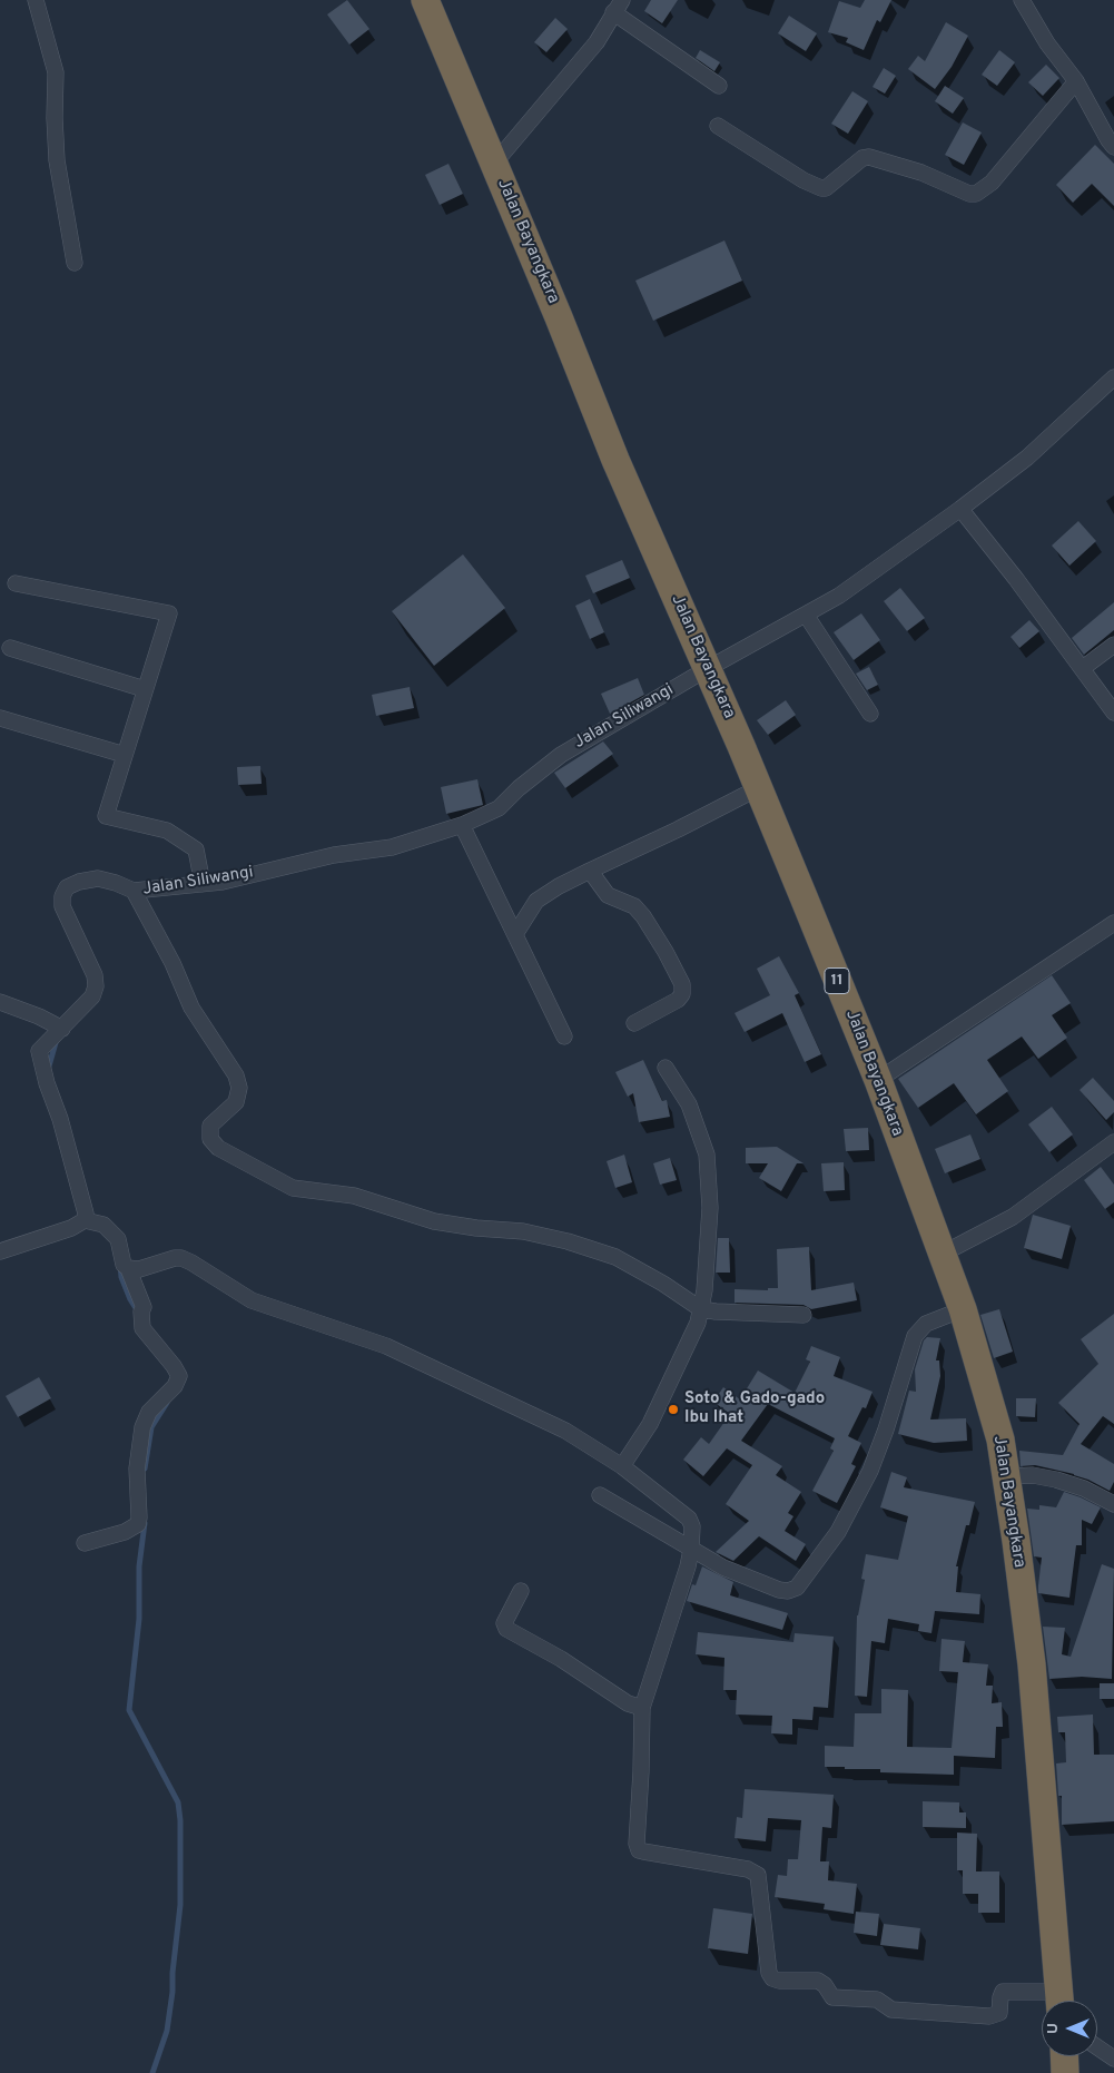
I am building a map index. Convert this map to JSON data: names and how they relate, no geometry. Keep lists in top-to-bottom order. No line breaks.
{"streets":{"highway":["Jalan Bayangkara","11"],"street":["Jalan Siliwangi"]},"crossings":[["Jalan Bayangkara","Jalan Siliwangi"]],"places":["Soto & Gado-gado Ibu Ihat"],"north":"left"}
